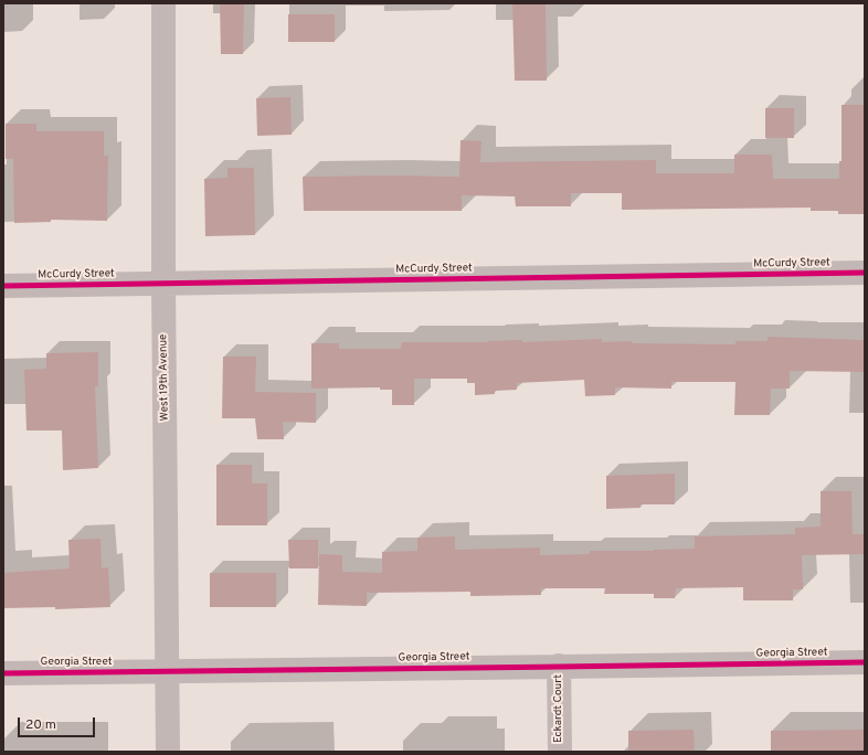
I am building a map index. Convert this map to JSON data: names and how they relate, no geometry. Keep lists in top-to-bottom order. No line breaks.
{"streets":{"street":["McCurdy Street","West 19th Avenue","Georgia Street","Eckardt Court"]},"crossings":[["McCurdy Street","West 19th Avenue"],["West 19th Avenue","Georgia Street"],["Georgia Street","Eckardt Court"]],"scale_bar":"20 m"}
